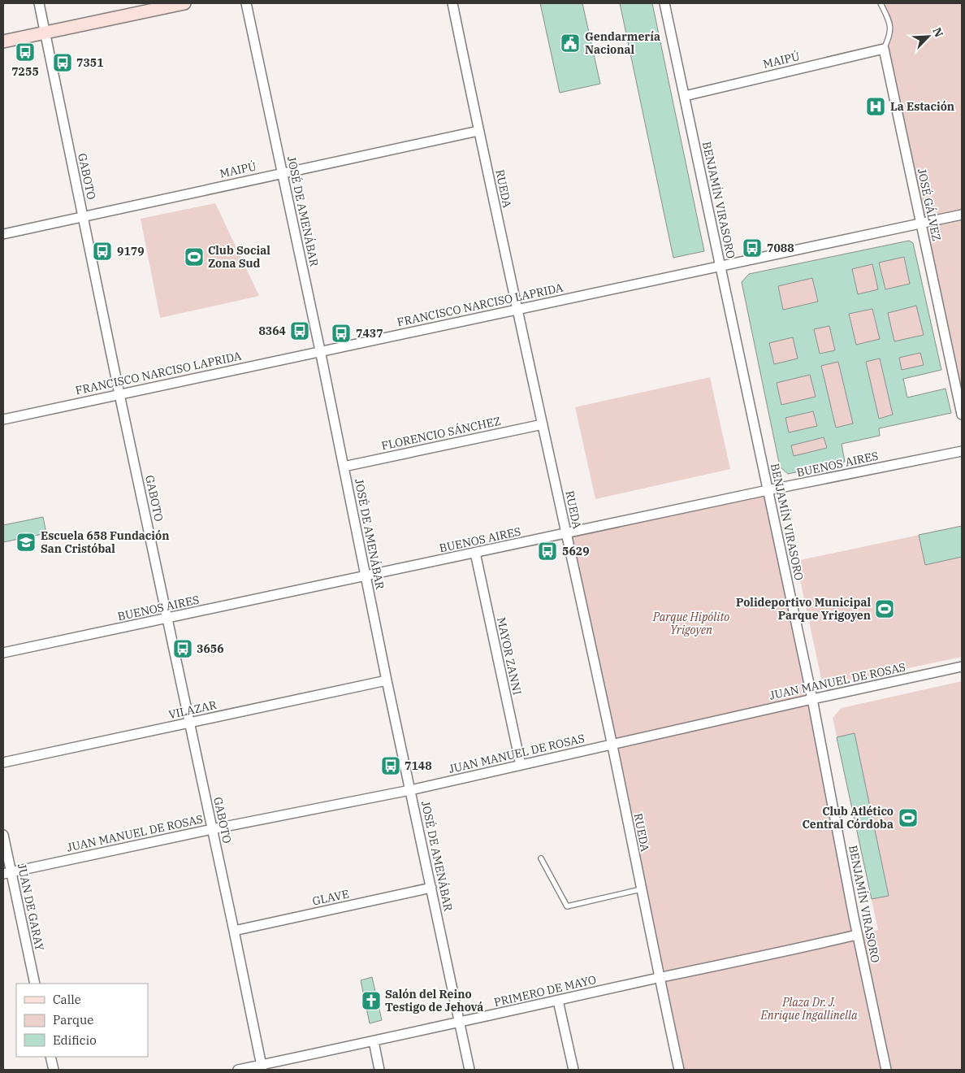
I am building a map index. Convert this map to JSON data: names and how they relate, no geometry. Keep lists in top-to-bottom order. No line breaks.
{"streets":{"street":["MAIPÚ","GABOTO","RUEDA","BENJAMÍN VIRASORO","JOSÉ GÁLVEZ","JOSÉ DE AMENÁBAR","FRANCISCO NARCISO LAPRIDA","FLORENCIO SÁNCHEZ","BUENOS AIRES","MAYOR ZANNI","JUAN MANUEL DE ROSAS","VILAZAR","GLAVE","JUAN DE GARAY","PRIMERO DE MAYO"]},"crossings":[["MAIPÚ","GABOTO"],["MAIPÚ","RUEDA"],["MAIPÚ","BENJAMÍN VIRASORO"],["MAIPÚ","JOSÉ GÁLVEZ"],["MAIPÚ","JOSÉ DE AMENÁBAR"],["GABOTO","FRANCISCO NARCISO LAPRIDA"],["GABOTO","BUENOS AIRES"],["GABOTO","JUAN MANUEL DE ROSAS"],["GABOTO","VILAZAR"],["GABOTO","GLAVE"],["GABOTO","PRIMERO DE MAYO"],["RUEDA","FRANCISCO NARCISO LAPRIDA"],["RUEDA","FLORENCIO SÁNCHEZ"],["RUEDA","BUENOS AIRES"],["RUEDA","JUAN MANUEL DE ROSAS"],["RUEDA","PRIMERO DE MAYO"],["BENJAMÍN VIRASORO","FRANCISCO NARCISO LAPRIDA"],["BENJAMÍN VIRASORO","BUENOS AIRES"],["BENJAMÍN VIRASORO","JUAN MANUEL DE ROSAS"],["BENJAMÍN VIRASORO","PRIMERO DE MAYO"],["JOSÉ GÁLVEZ","FRANCISCO NARCISO LAPRIDA"],["JOSÉ DE AMENÁBAR","FRANCISCO NARCISO LAPRIDA"],["JOSÉ DE AMENÁBAR","FLORENCIO SÁNCHEZ"],["JOSÉ DE AMENÁBAR","BUENOS AIRES"],["JOSÉ DE AMENÁBAR","JUAN MANUEL DE ROSAS"],["JOSÉ DE AMENÁBAR","VILAZAR"],["JOSÉ DE AMENÁBAR","GLAVE"],["JOSÉ DE AMENÁBAR","PRIMERO DE MAYO"],["BUENOS AIRES","MAYOR ZANNI"],["MAYOR ZANNI","JUAN MANUEL DE ROSAS"],["JUAN MANUEL DE ROSAS","JUAN DE GARAY"]],"parks":["Parque Hipólito Yrigoyen","Plaza Dr. J. Enrique Ingallinella"],"places":{"public building":["Gendarmería Nacional"],"bus stop":["7255","7351","7088","9179","8364","7437","5629","3656","7148"],"hospital":["La Estación"],"sports":["Club Social Zona Sud","Polideportivo Municipal Parque Yrigoyen","Club Atlético Central Córdoba"],"school or university":["Escuela 658 Fundación San Cristóbal"],"church":["Salón del Reino Testigo de Jehová"]},"legend":["Calle","Parque","Edificio"],"north":"top right"}
